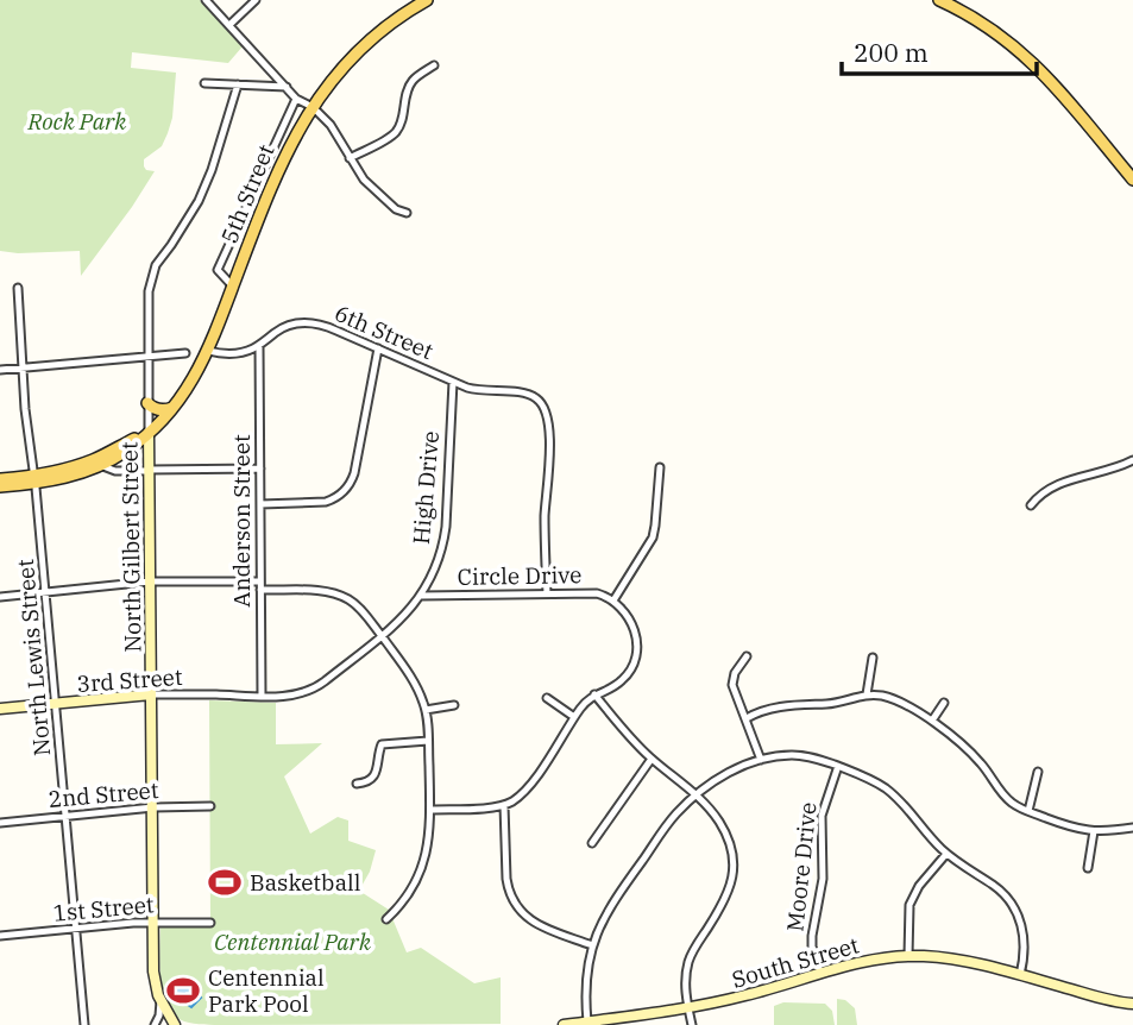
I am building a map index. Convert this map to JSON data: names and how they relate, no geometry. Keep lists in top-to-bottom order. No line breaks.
{"streets":{"main road":["5th Street"],"street":["6th Street","High Drive","Anderson Street","North Gilbert Street","Circle Drive","North Lewis Street","3rd Street","2nd Street","Moore Drive","1st Street","South Street"]},"crossings":[["5th Street","6th Street"],["5th Street","North Gilbert Street"],["5th Street","North Lewis Street"],["6th Street","High Drive"],["6th Street","Anderson Street"],["6th Street","Circle Drive"],["High Drive","Anderson Street"],["High Drive","Circle Drive"],["High Drive","3rd Street"],["Anderson Street","3rd Street"],["North Gilbert Street","3rd Street"],["North Gilbert Street","2nd Street"],["North Gilbert Street","1st Street"],["North Lewis Street","3rd Street"],["North Lewis Street","2nd Street"],["North Lewis Street","1st Street"],["Moore Drive","South Street"]],"parks":["Rock Park","Centennial Park"],"places":{"sports":["Basketball","Centennial Park Pool"]},"scale_bar":"200 m"}
